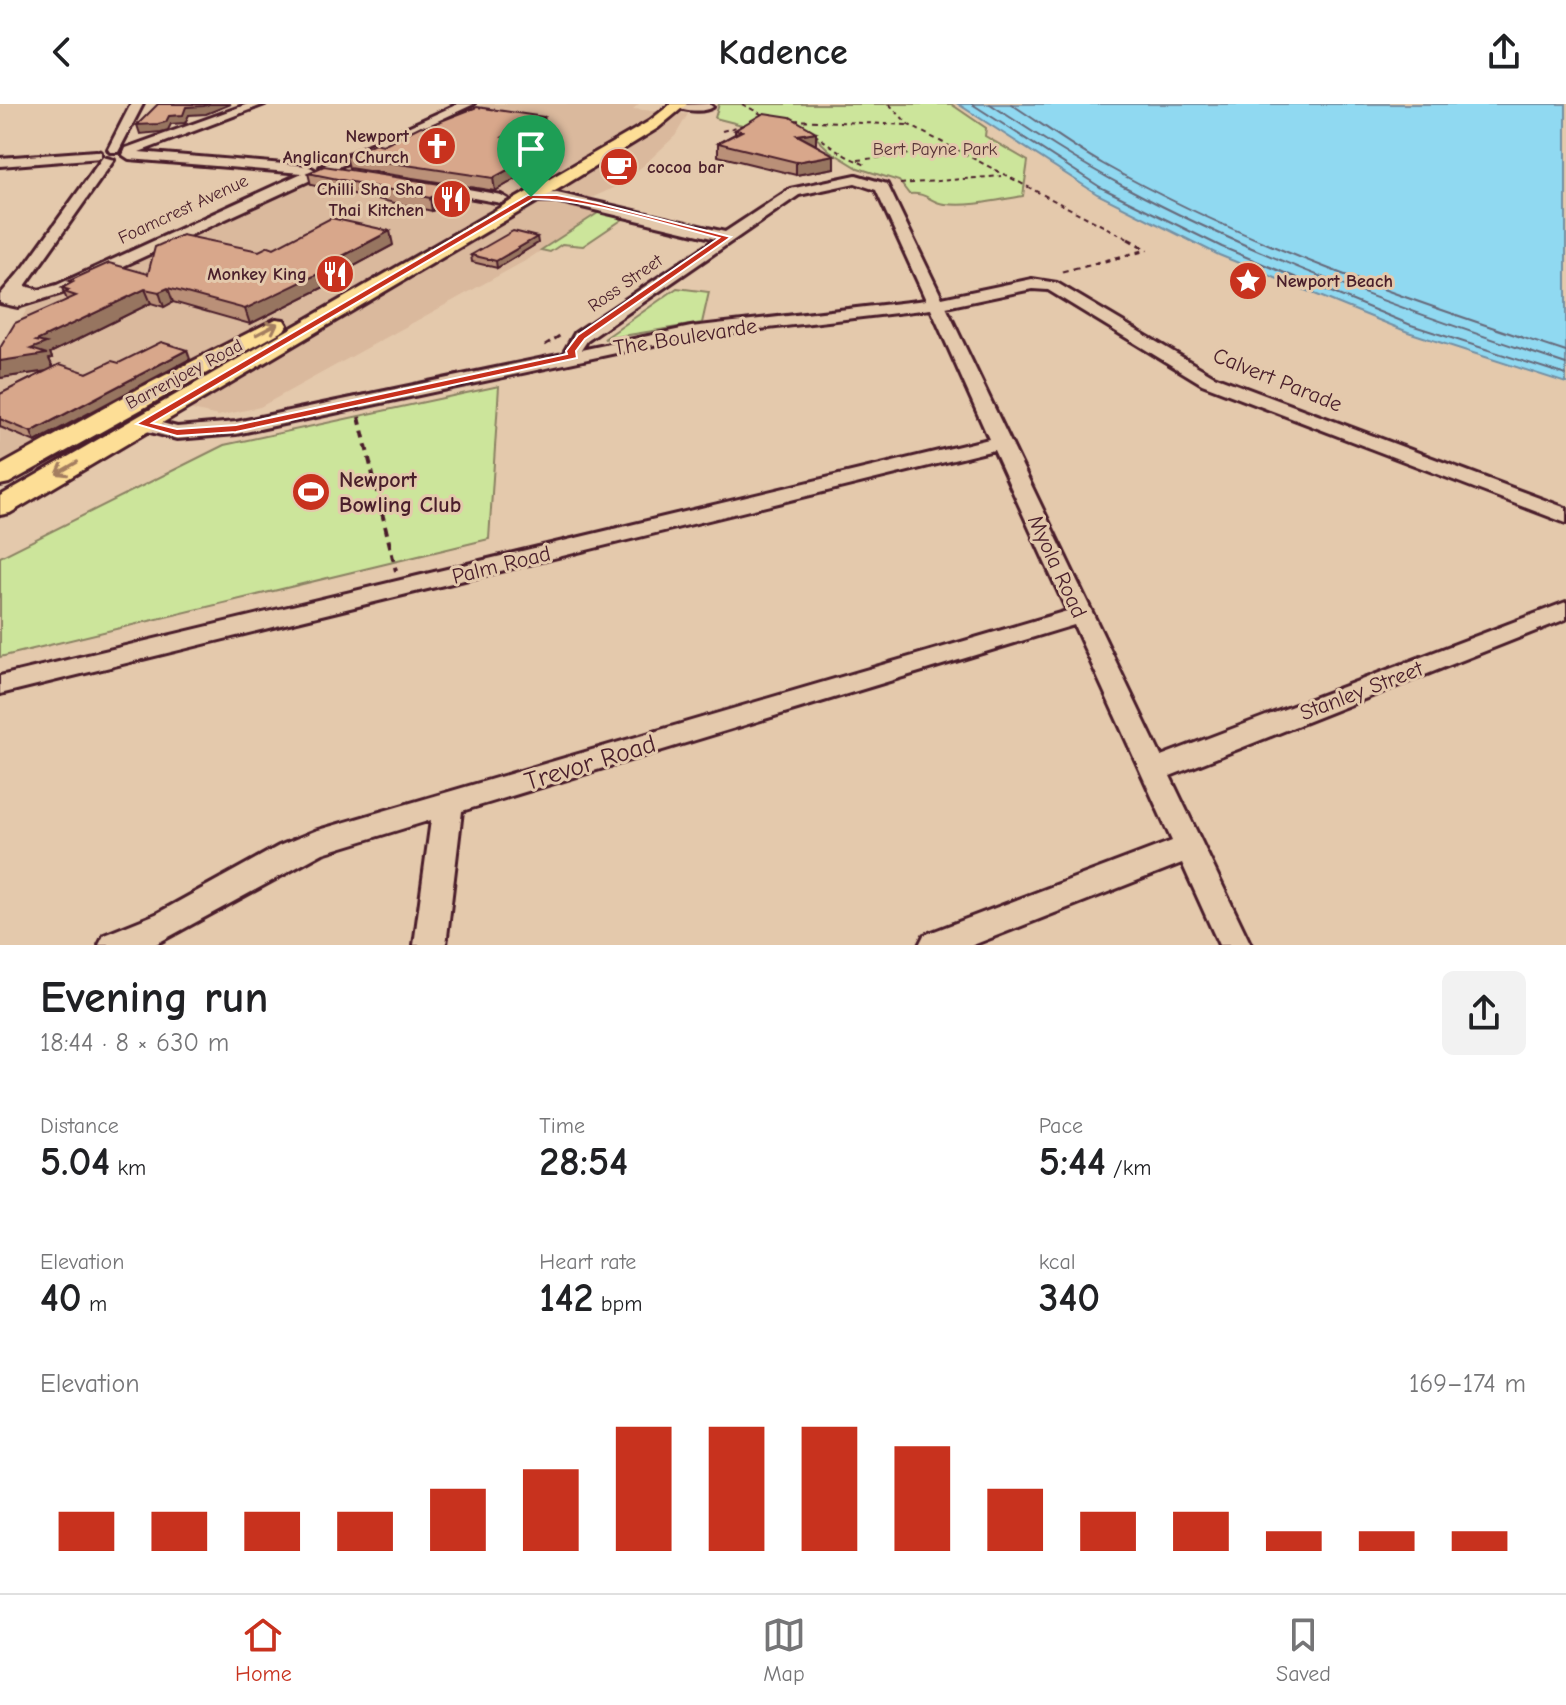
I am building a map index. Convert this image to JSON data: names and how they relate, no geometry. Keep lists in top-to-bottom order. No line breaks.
{"streets":{"main road":["Barrenjoey Road"],"street":["Foamcrest Avenue","Ross Street","The Boulevarde","Calvert Parade","Palm Road","Myola Road","Stanley Street","Trevor Road"]},"crossings":[["Ross Street","The Boulevarde"],["Ross Street","Myola Road"],["The Boulevarde","Barrenjoey Road"],["The Boulevarde","Myola Road"],["Palm Road","Myola Road"],["Myola Road","Stanley Street"],["Myola Road","Trevor Road"]],"parks":["Bert Payne Park"],"places":{"church":["Newport Anglican Church"],"cafe":["cocoa bar"],"restaurant":["Chilli Sha Sha Thai Kitchen","Monkey King"],"place":["Newport Beach"],"sports":["Newport Bowling Club"]},"page":{"header":"Kadence","heading":["Evening run","18:44 · 8 × 630 m"],"stats":[["Distance","5.04 km"],["Time","28:54"],["Pace","5:44 /km"],["Elevation","40 m"],["Heart rate","142 bpm"],["kcal","340"]],"chart":["Elevation","169–174 m"],"tabs":["Home","Map","Saved"]}}
